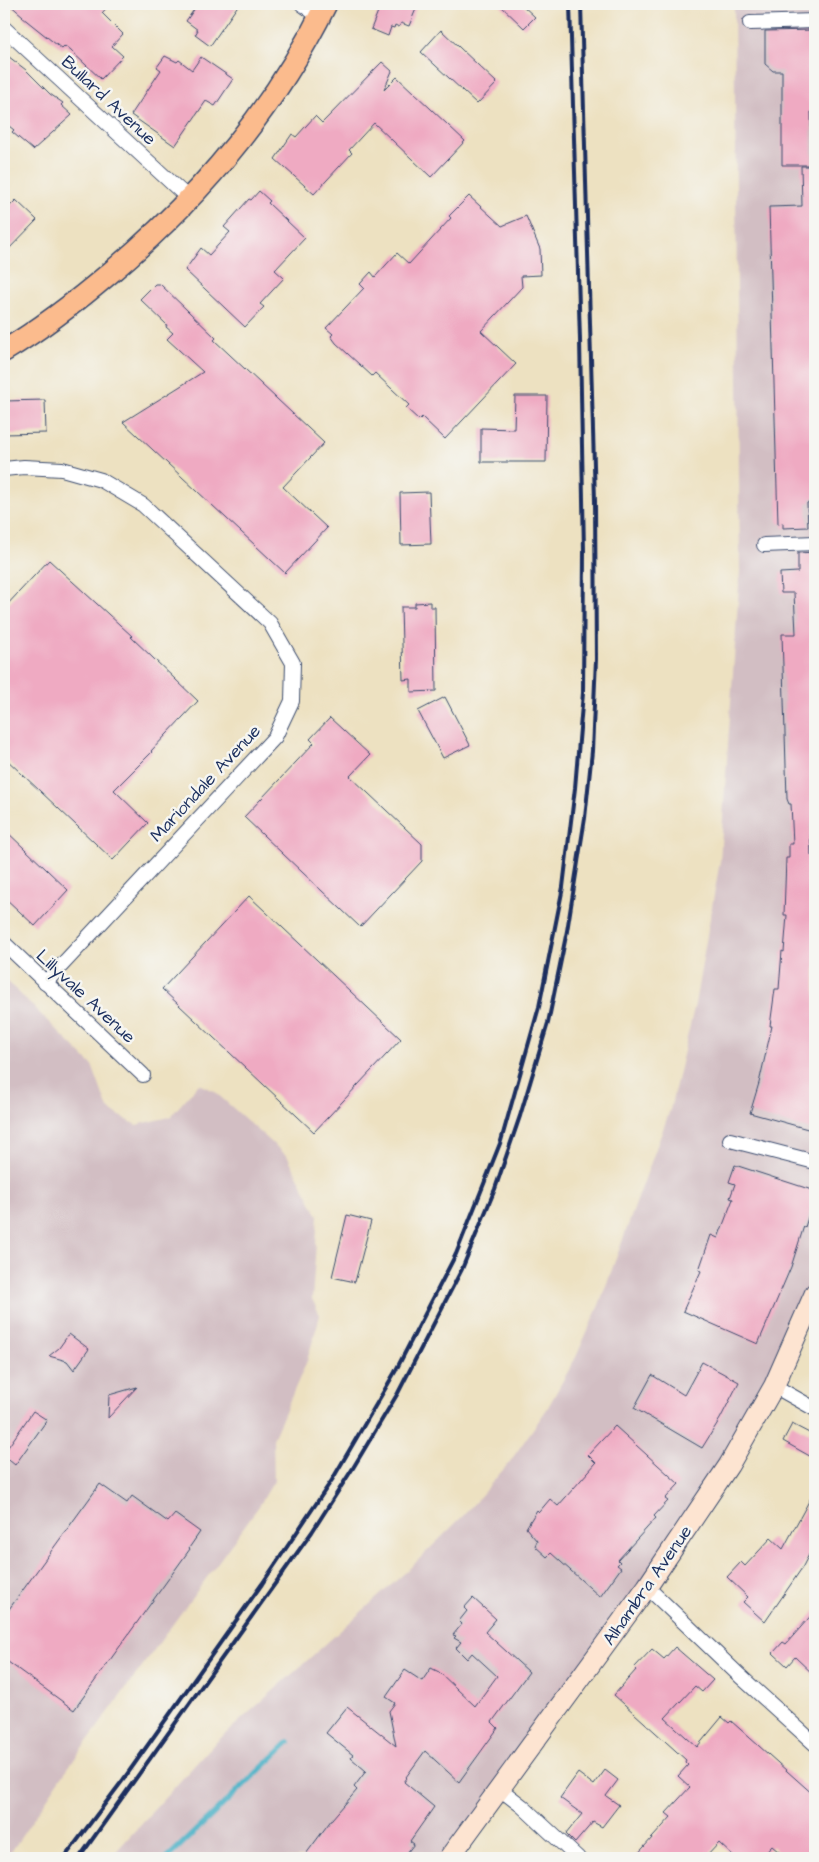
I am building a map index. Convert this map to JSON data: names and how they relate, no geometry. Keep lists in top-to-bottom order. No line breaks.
{"streets":{"main road":["Alhambra Avenue"],"street":["Bullard Avenue","Mariondale Avenue","Lillyvale Avenue"]},"crossings":[["Mariondale Avenue","Lillyvale Avenue"]]}
